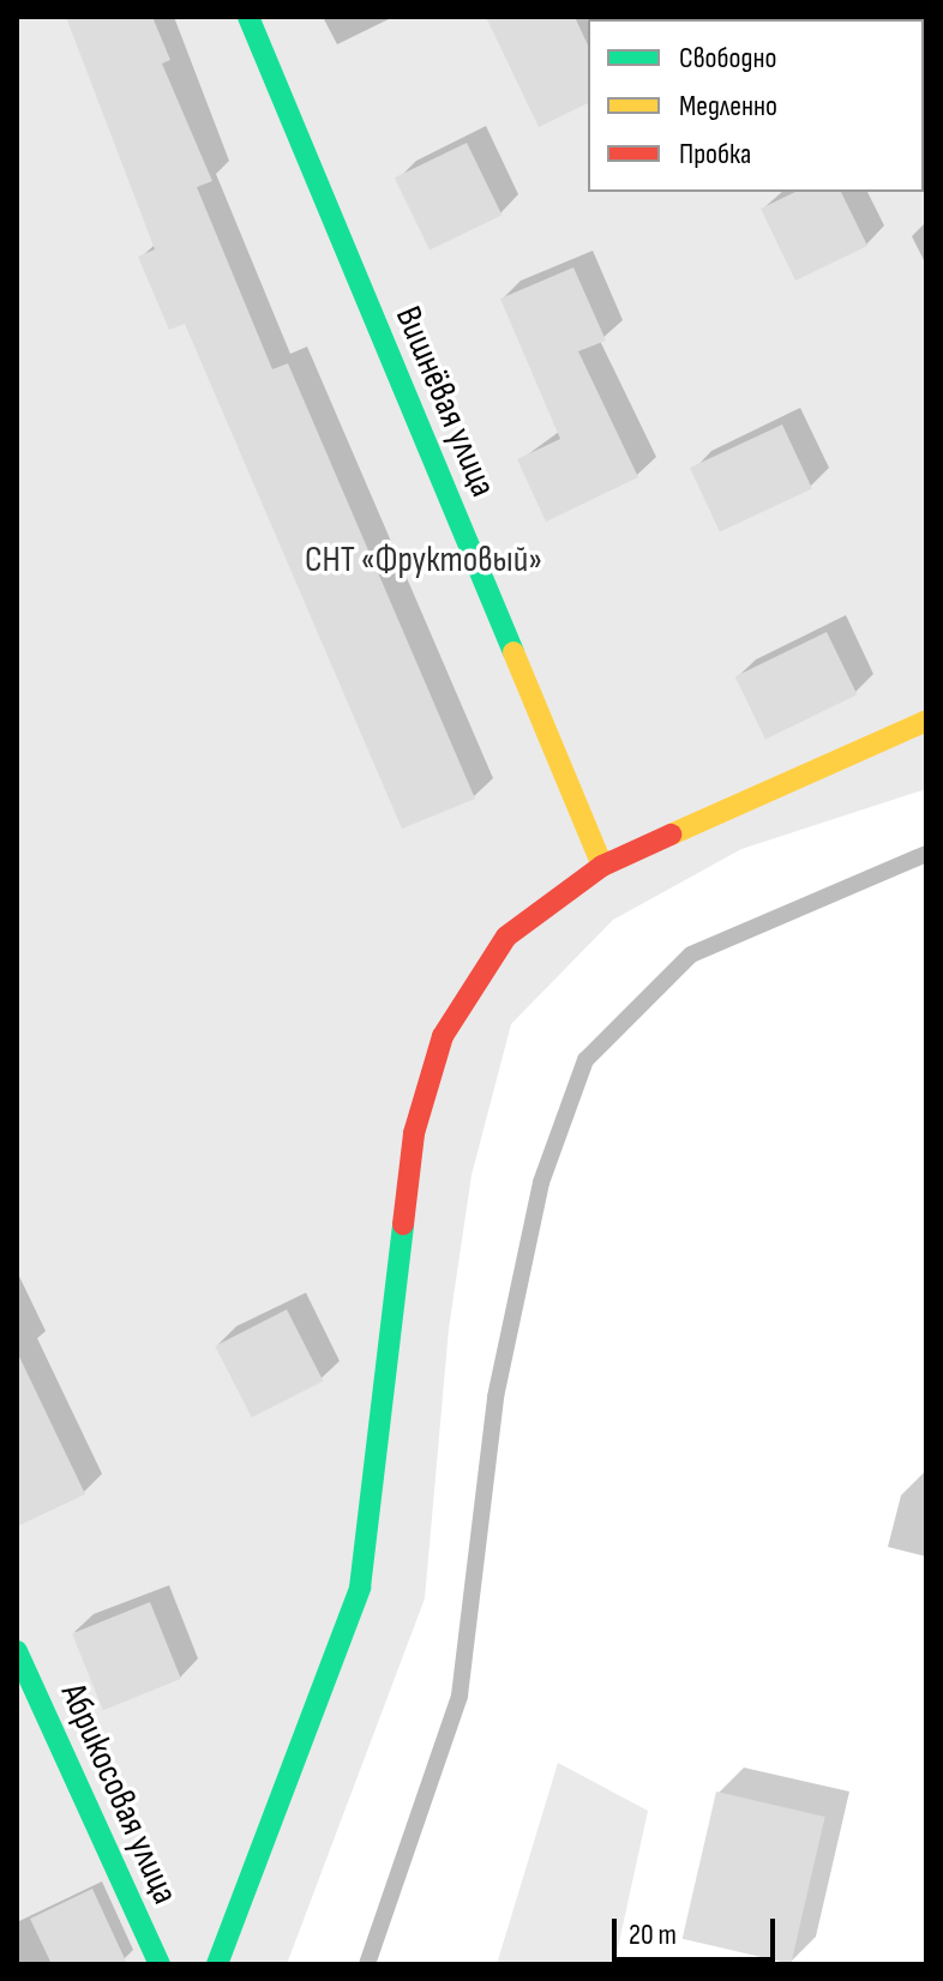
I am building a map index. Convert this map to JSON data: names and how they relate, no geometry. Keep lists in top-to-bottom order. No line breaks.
{"streets":{"street":["Вишнёвая улица","Абрикосовая улица"]},"parks":["СНТ «Фруктовый»"],"legend":["Свободно","Медленно","Пробка"],"scale_bar":"20 m"}
